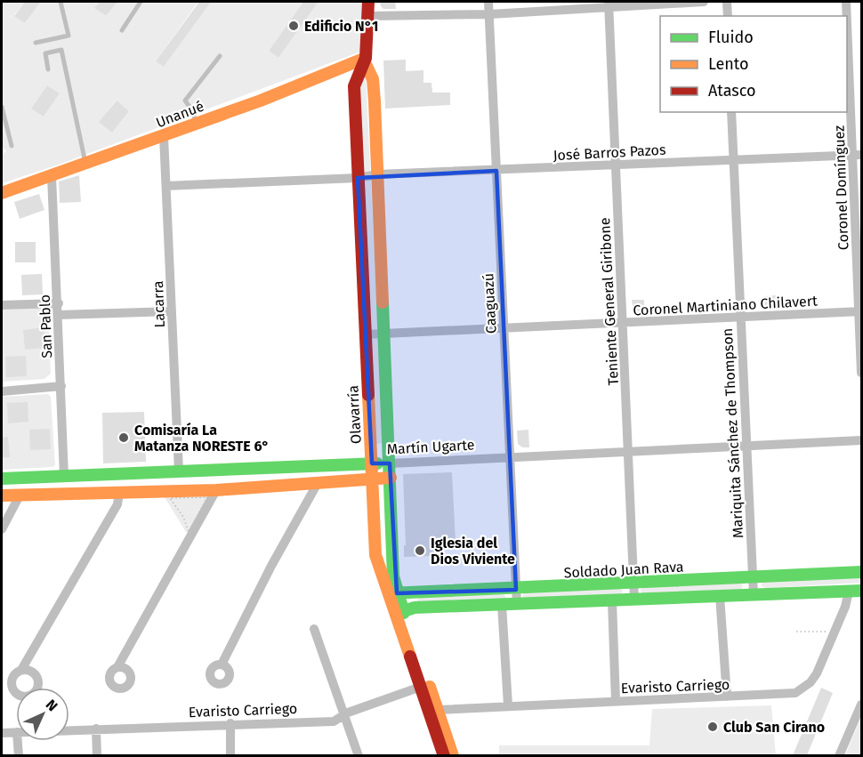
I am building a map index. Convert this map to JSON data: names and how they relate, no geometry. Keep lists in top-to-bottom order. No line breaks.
{"streets":{"street":["Unanué","José Barros Pazos","Coronel Domínguez","Teniente General Giribone","Caaguazú","Lacarra","Coronel Martiniano Chilavert","San Pablo","Olavarría","Mariquita Sánchez de Thompson","Martín Ugarte","Soldado Juan Rava","Evaristo Carriego"]},"crossings":[["Unanué","Lacarra"],["Unanué","San Pablo"],["Unanué","Olavarría"],["José Barros Pazos","Coronel Domínguez"],["José Barros Pazos","Teniente General Giribone"],["José Barros Pazos","Caaguazú"],["José Barros Pazos","Lacarra"],["José Barros Pazos","Olavarría"],["José Barros Pazos","Mariquita Sánchez de Thompson"],["Coronel Domínguez","Coronel Martiniano Chilavert"],["Teniente General Giribone","Coronel Martiniano Chilavert"],["Teniente General Giribone","Martín Ugarte"],["Teniente General Giribone","Soldado Juan Rava"],["Caaguazú","Coronel Martiniano Chilavert"],["Caaguazú","Martín Ugarte"],["Caaguazú","Soldado Juan Rava"],["Lacarra","Martín Ugarte"],["Coronel Martiniano Chilavert","Olavarría"],["Coronel Martiniano Chilavert","Mariquita Sánchez de Thompson"],["San Pablo","Martín Ugarte"],["Olavarría","Martín Ugarte"],["Olavarría","Soldado Juan Rava"],["Olavarría","Evaristo Carriego"],["Mariquita Sánchez de Thompson","Martín Ugarte"],["Mariquita Sánchez de Thompson","Soldado Juan Rava"]],"places":["Edificio N°1","Comisaría La Matanza NORESTE 6°","Iglesia del Dios Viviente","Club San Cirano"],"legend":["Fluido","Lento","Atasco"],"north":"top right"}
